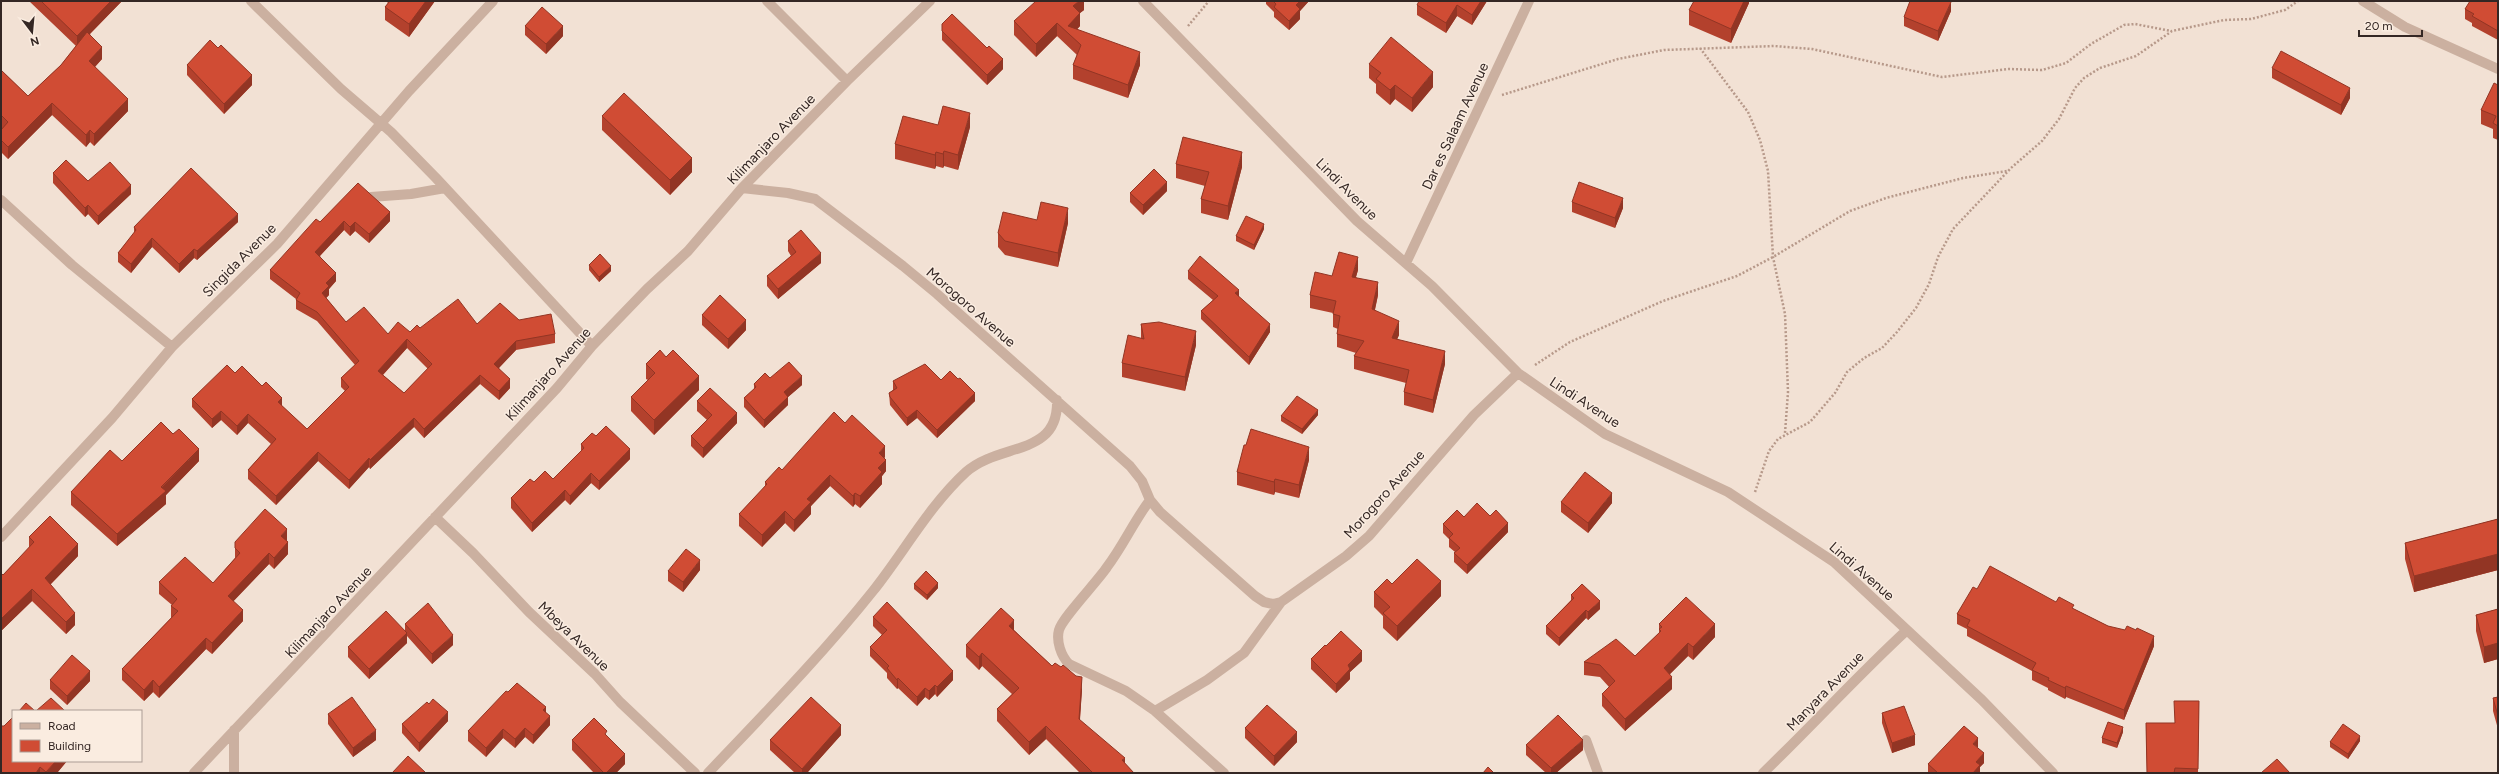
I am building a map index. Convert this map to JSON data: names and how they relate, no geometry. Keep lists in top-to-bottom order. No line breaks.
{"streets":{"street":["Dar es Salaam Avenue","Kilimanjaro Avenue","Lindi Avenue","Singida Avenue","Morogoro Avenue","Mbeya Avenue","Manyara Avenue"]},"crossings":[["Dar es Salaam Avenue","Lindi Avenue"],["Kilimanjaro Avenue","Morogoro Avenue"],["Kilimanjaro Avenue","Mbeya Avenue"],["Lindi Avenue","Morogoro Avenue"],["Lindi Avenue","Manyara Avenue"]],"legend":["Road","Building"],"scale_bar":"20 m","north":"bottom"}
